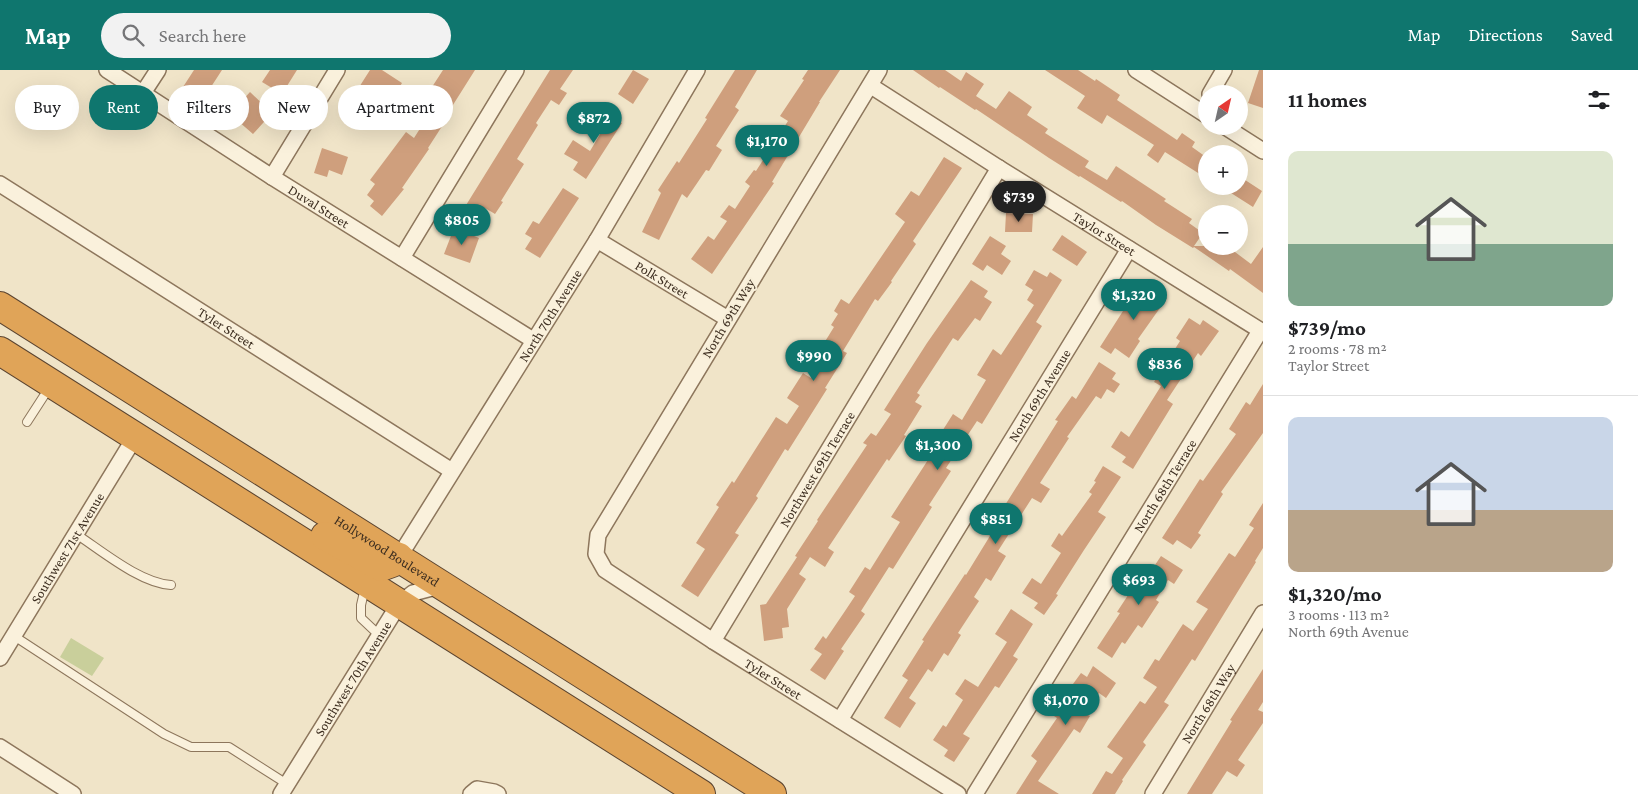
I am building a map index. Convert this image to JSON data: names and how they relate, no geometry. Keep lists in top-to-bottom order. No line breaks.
{"streets":{"highway":["Hollywood Boulevard"],"street":["Duval Street","Taylor Street","Polk Street","North 70th Avenue","North 69th Way","Tyler Street","North 69th Avenue","Northwest 69th Terrace","North 68th Terrace","Southwest 71st Avenue","Southwest 70th Avenue","North 68th Way"]},"crossings":[["Duval Street","North 70th Avenue"],["Taylor Street","North 69th Way"],["Taylor Street","North 69th Avenue"],["Taylor Street","Northwest 69th Terrace"],["Taylor Street","North 68th Terrace"],["Polk Street","North 70th Avenue"],["Polk Street","North 69th Way"],["North 70th Avenue","Tyler Street"],["North 70th Avenue","Hollywood Boulevard"],["North 69th Way","Tyler Street"],["Tyler Street","North 69th Avenue"],["Tyler Street","Northwest 69th Terrace"],["Hollywood Boulevard","Southwest 70th Avenue"]],"north":"top right","page":{"header":"Map","search":"Search here","nav":["Map","Directions","Saved"],"heading":"11 homes","map_buttons":["+","−"],"chip":["Buy","Rent","Filters","New","Apartment"],"price":["$872","$1,170","$739","$805","$1,320","$990","$836","$1,300","$851","$693","$1,070"],"list":[{"name":"$739/mo","note":"2 rooms · 78 m² · Taylor Street"},{"name":"$1,320/mo","note":"3 rooms · 113 m² · North 69th Avenue"}]}}
